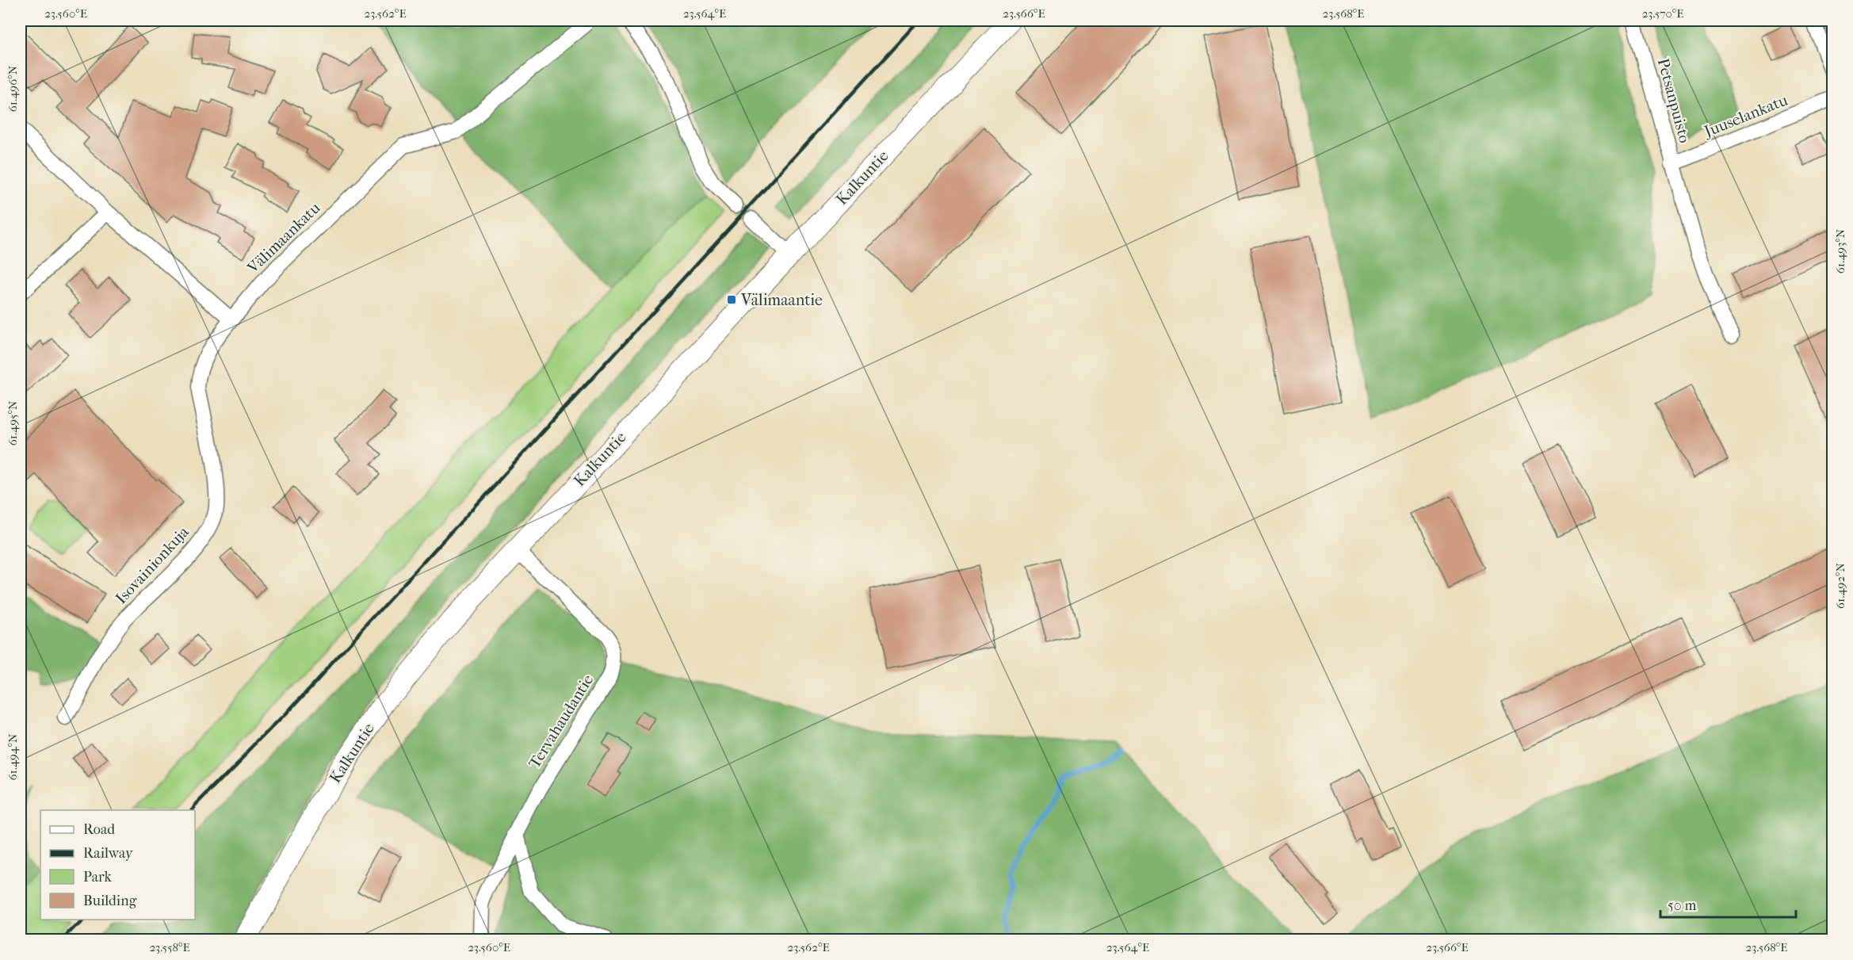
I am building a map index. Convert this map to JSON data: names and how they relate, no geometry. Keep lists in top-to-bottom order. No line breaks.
{"streets":{"street":["Petsanpuisto","Juuselankatu","Kalkuntie","Välimaankatu","Isovainionkuja","Tervahaudantie"]},"crossings":[["Petsanpuisto","Juuselankatu"],["Kalkuntie","Tervahaudantie"],["Välimaankatu","Isovainionkuja"]],"places":{"transit":["Välimaantie"]},"legend":["Road","Railway","Park","Building"],"scale_bar":"50 m","coordinates":["23.560°E","23.562°E","23.564°E","23.566°E","23.568°E","23.570°E","61.496°N","61.493°N","61.495°N","61.492°N","61.494°N","23.558°E"]}
